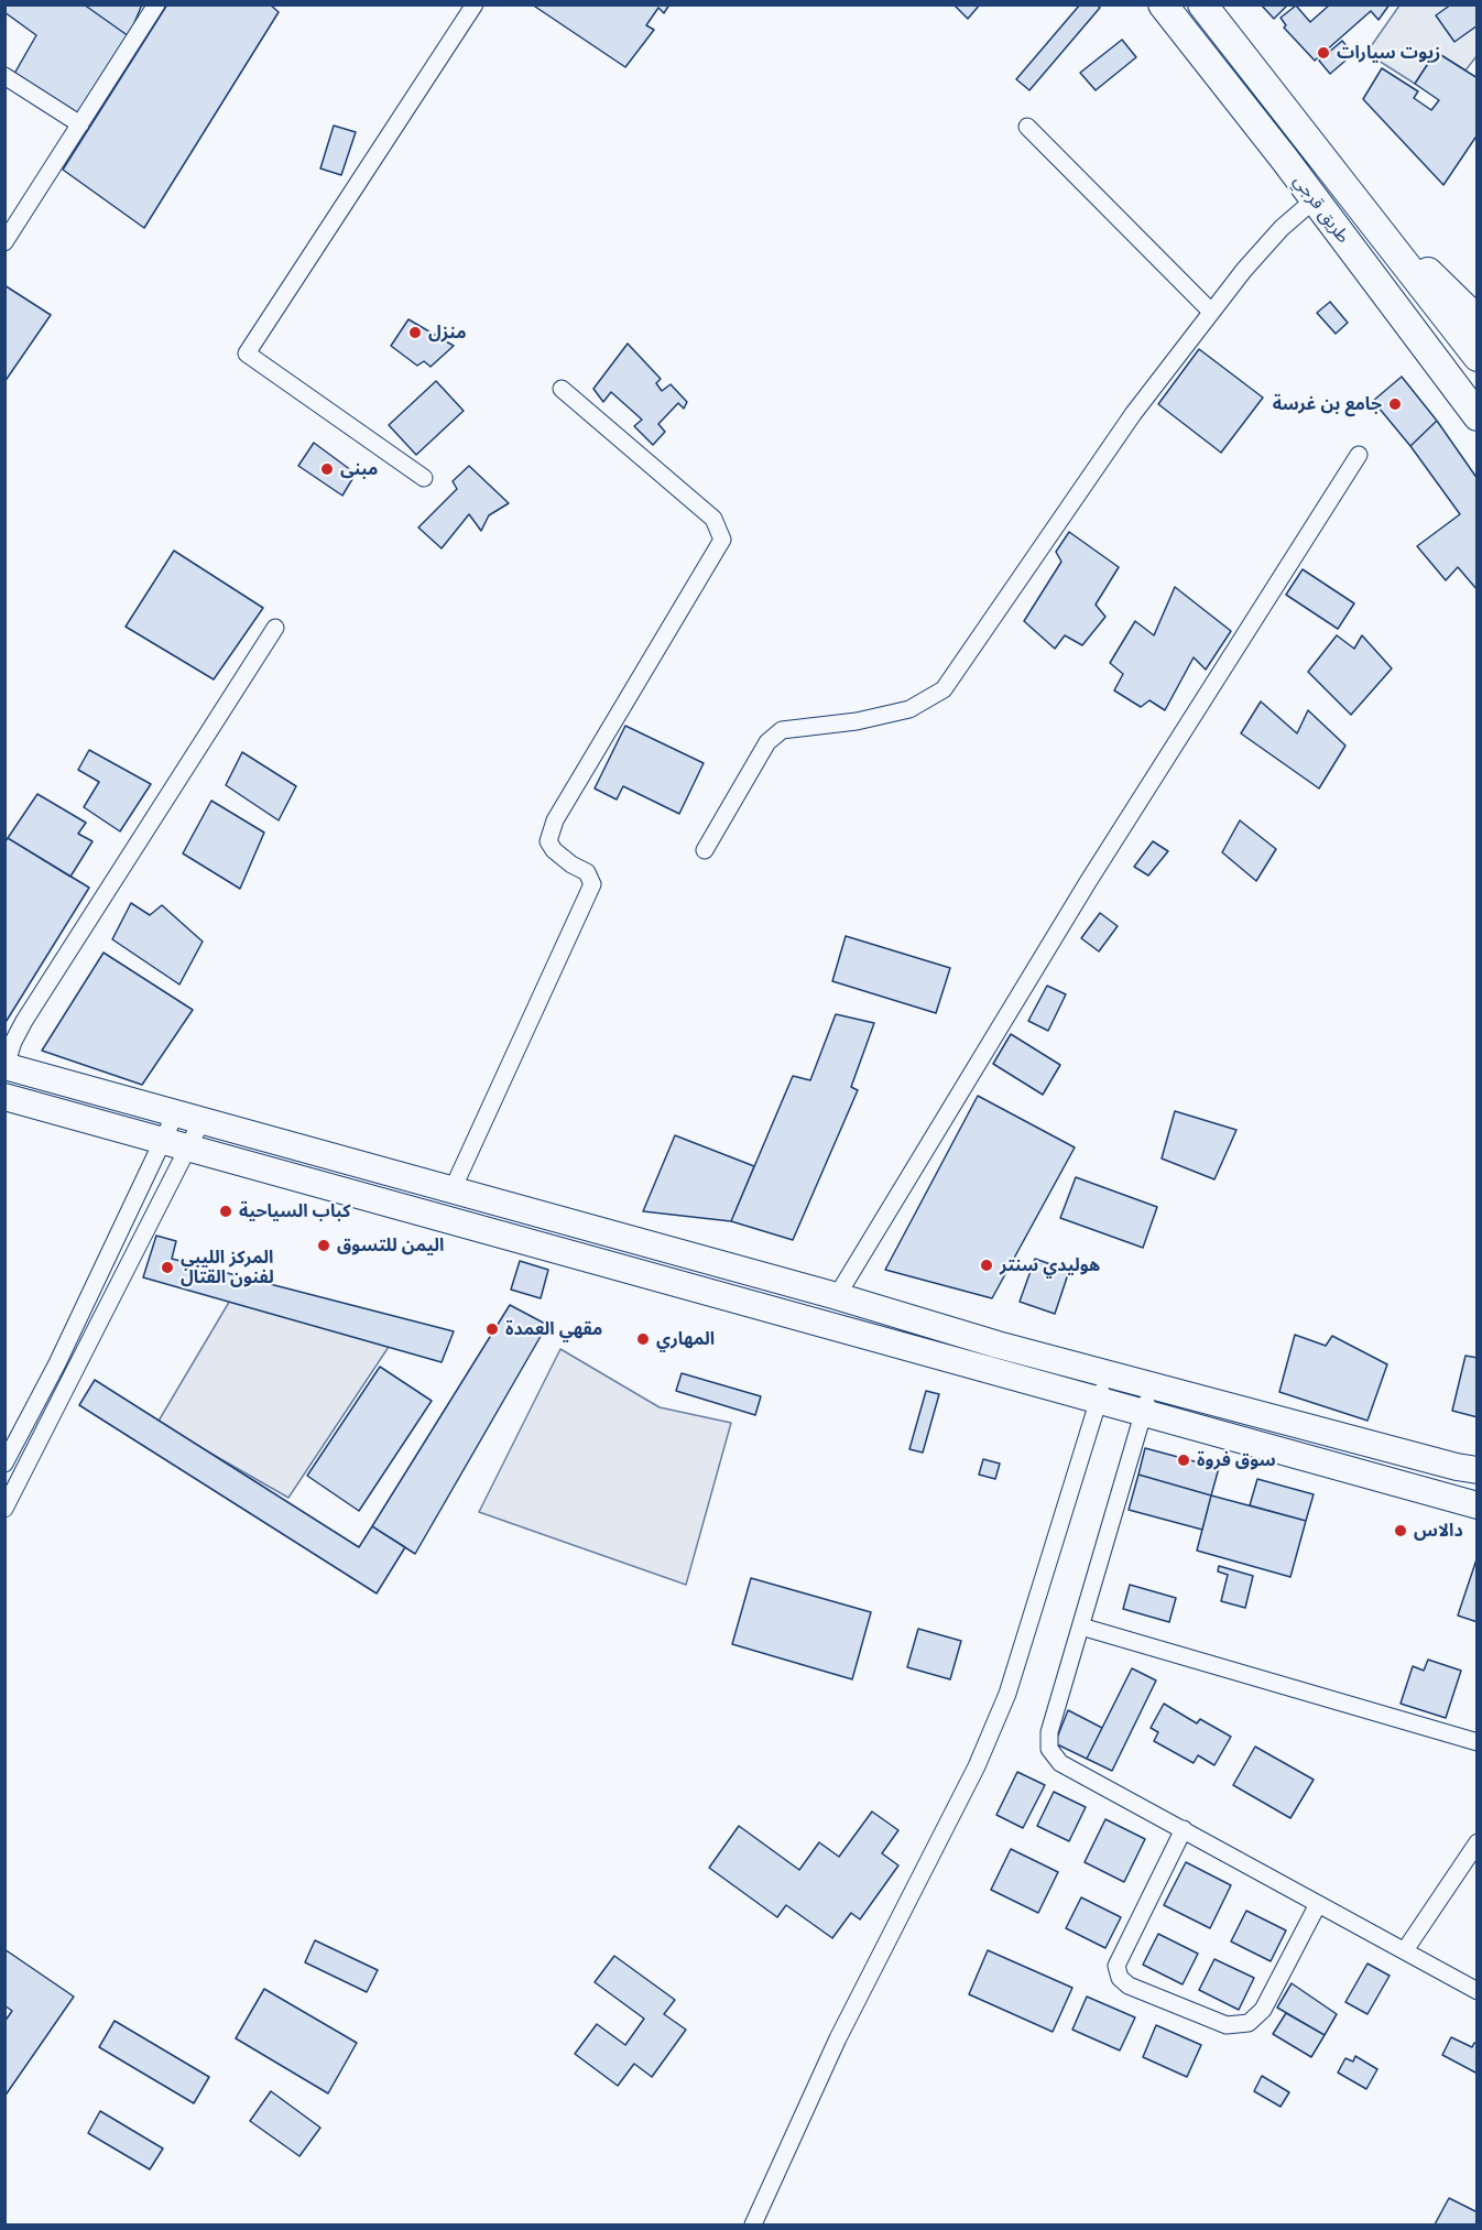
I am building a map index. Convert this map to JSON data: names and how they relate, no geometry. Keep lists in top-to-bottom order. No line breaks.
{"streets":{"highway":["طريق قرجي"]},"places":["زيوت سيارات","منزل","جامع بن غرسة","مبنى","كباب السياحية","اليمن للتسوق","هوليدي سنتر","المركز الليبي لفنون القتال","مقهي العمدة","المهاري","سوق فروة","دالاس"]}
